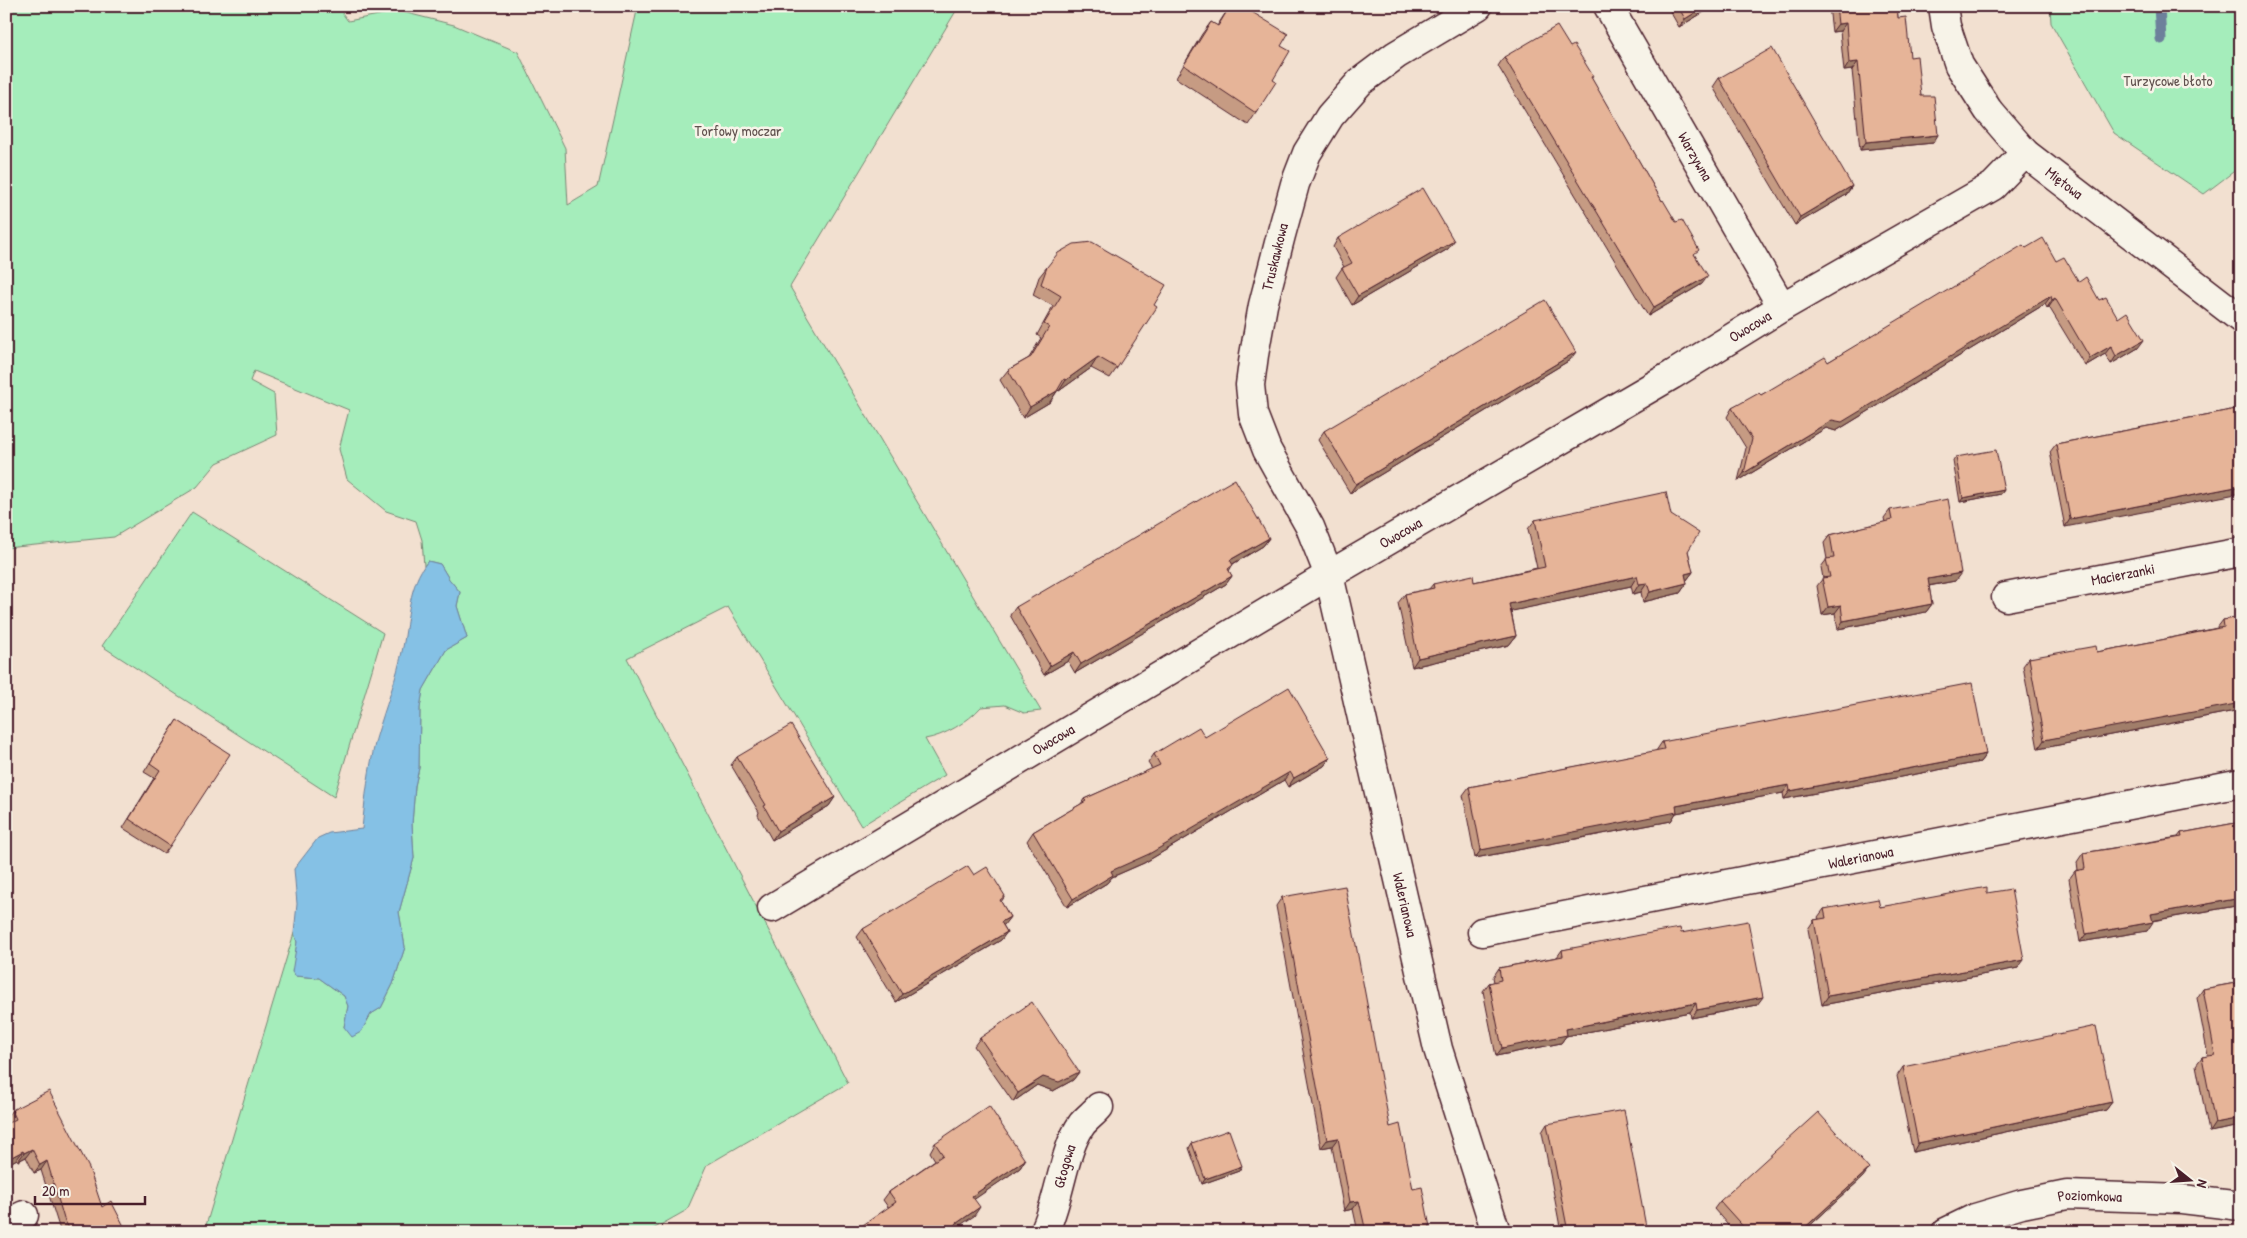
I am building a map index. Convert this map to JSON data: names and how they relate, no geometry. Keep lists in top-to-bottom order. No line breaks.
{"streets":{"street":["Warzywna","Miętowa","Truskawkowa","Owocowa","Macierzanki","Walerianowa","Głogowa","Poziomkowa"]},"crossings":[["Warzywna","Owocowa"],["Miętowa","Owocowa"],["Truskawkowa","Owocowa"],["Truskawkowa","Walerianowa"],["Owocowa","Walerianowa"]],"parks":["Turzycowe błoto","Torfowy moczar"],"scale_bar":"20 m","north":"right"}
